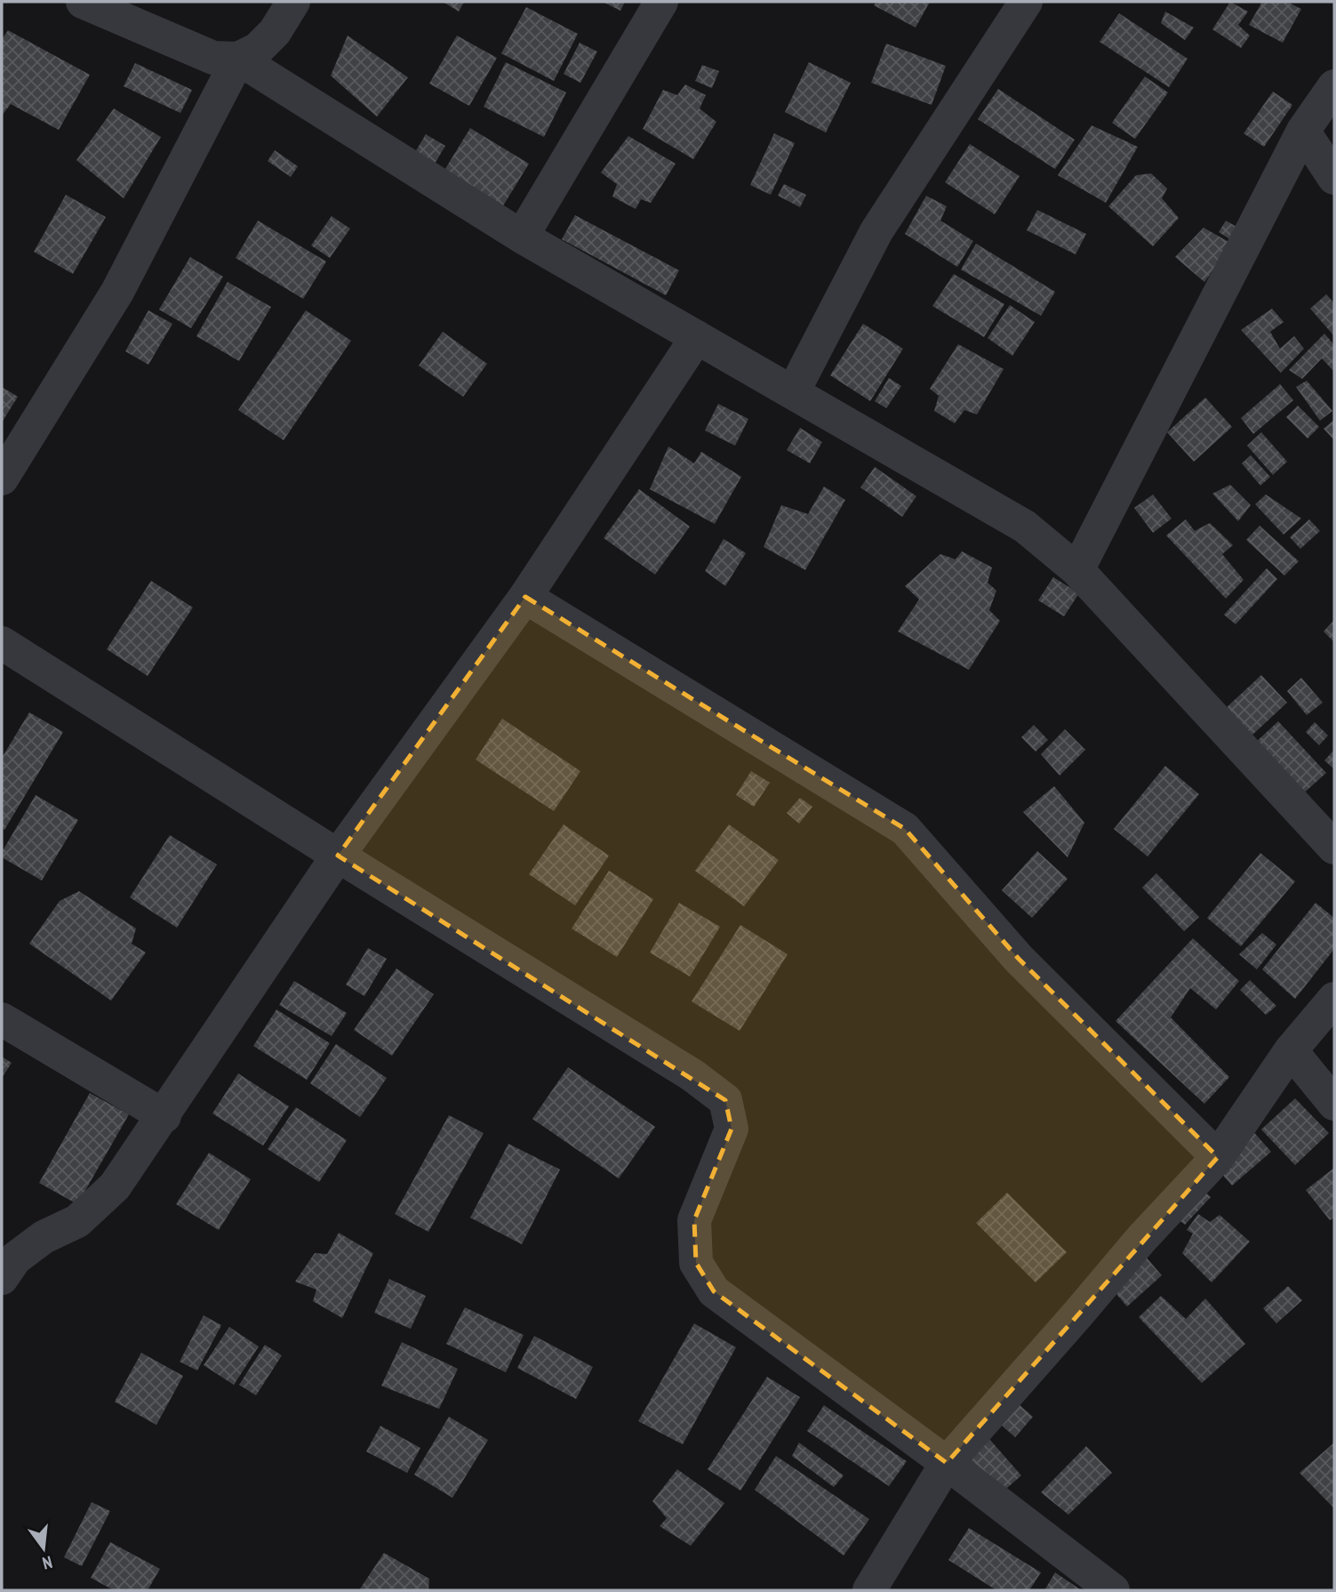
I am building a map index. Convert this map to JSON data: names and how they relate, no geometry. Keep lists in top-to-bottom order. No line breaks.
{"north":"bottom"}
